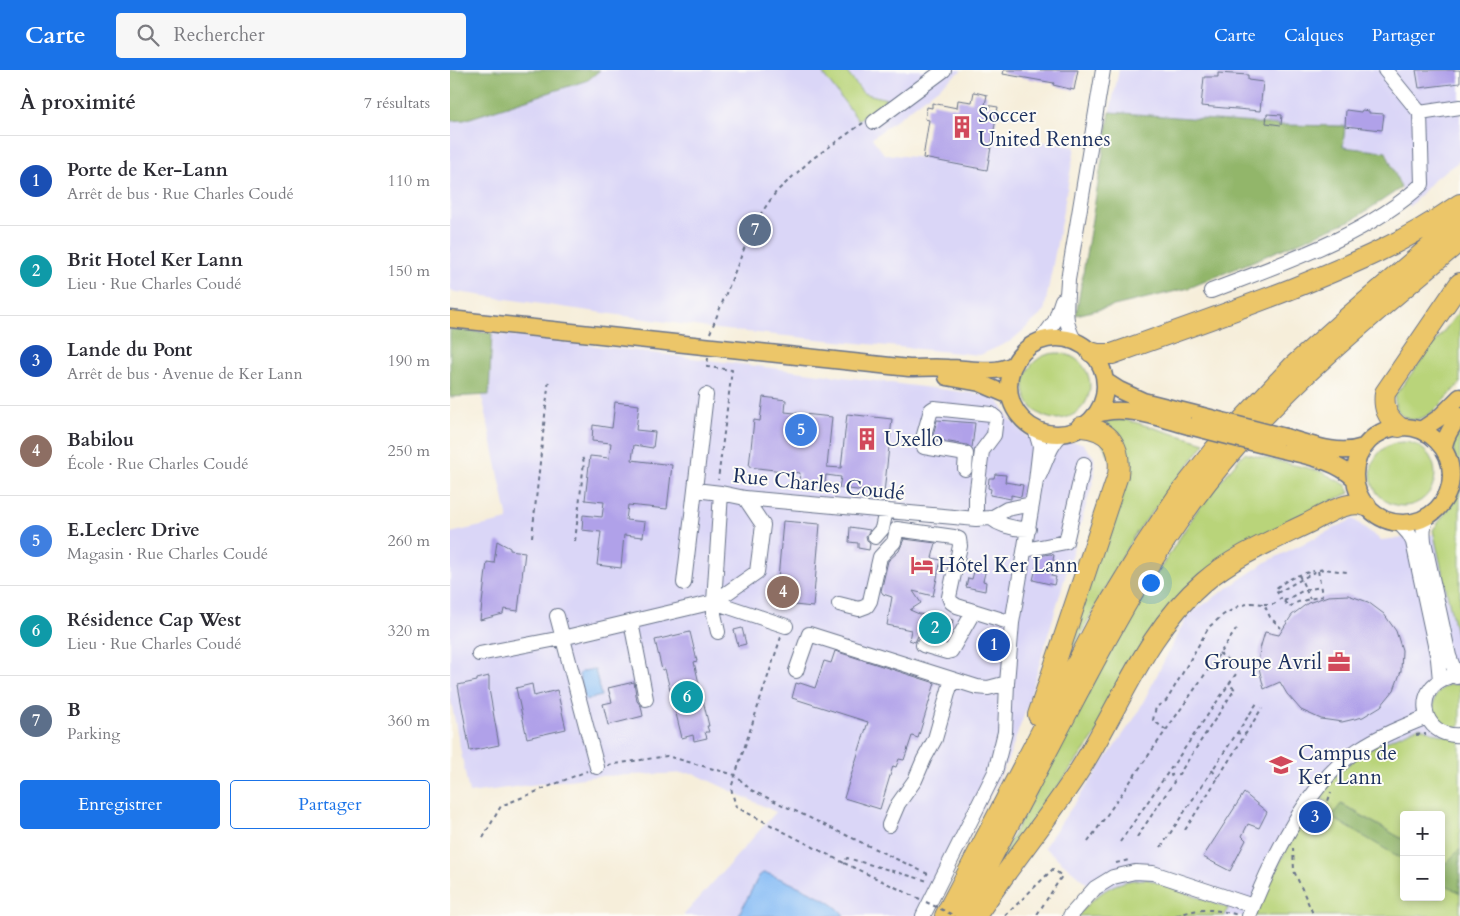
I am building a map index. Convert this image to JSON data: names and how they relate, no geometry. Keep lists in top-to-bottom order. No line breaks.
{"streets":{"street":["Rue Charles Coudé"]},"places":{"building":["Soccer United Rennes","Uxello"],"hotel":["Hôtel Ker Lann"],"office":["Groupe Avril"],"school or university":["Campus de Ker Lann"]},"page":{"header":"Carte","search":"Rechercher","nav":["Carte","Calques","Partager"],"heading":["À proximité","7 résultats"],"list":[{"mark":"1","name":"Porte de Ker-Lann","note":"Arrêt de bus · Rue Charles Coudé","value":"110 m"},{"mark":"2","name":"Brit Hotel Ker Lann","note":"Lieu · Rue Charles Coudé","value":"150 m"},{"mark":"3","name":"Lande du Pont","note":"Arrêt de bus · Avenue de Ker Lann","value":"190 m"},{"mark":"4","name":"Babilou","note":"École · Rue Charles Coudé","value":"250 m"},{"mark":"5","name":"E.Leclerc Drive","note":"Magasin · Rue Charles Coudé","value":"260 m"},{"mark":"6","name":"Résidence Cap West","note":"Lieu · Rue Charles Coudé","value":"320 m"},{"mark":"7","name":"B","note":"Parking","value":"360 m"}],"pins":["7","5","4","2","1","6","3"],"buttons":["Enregistrer","Partager"],"map_buttons":["+","−"]}}
